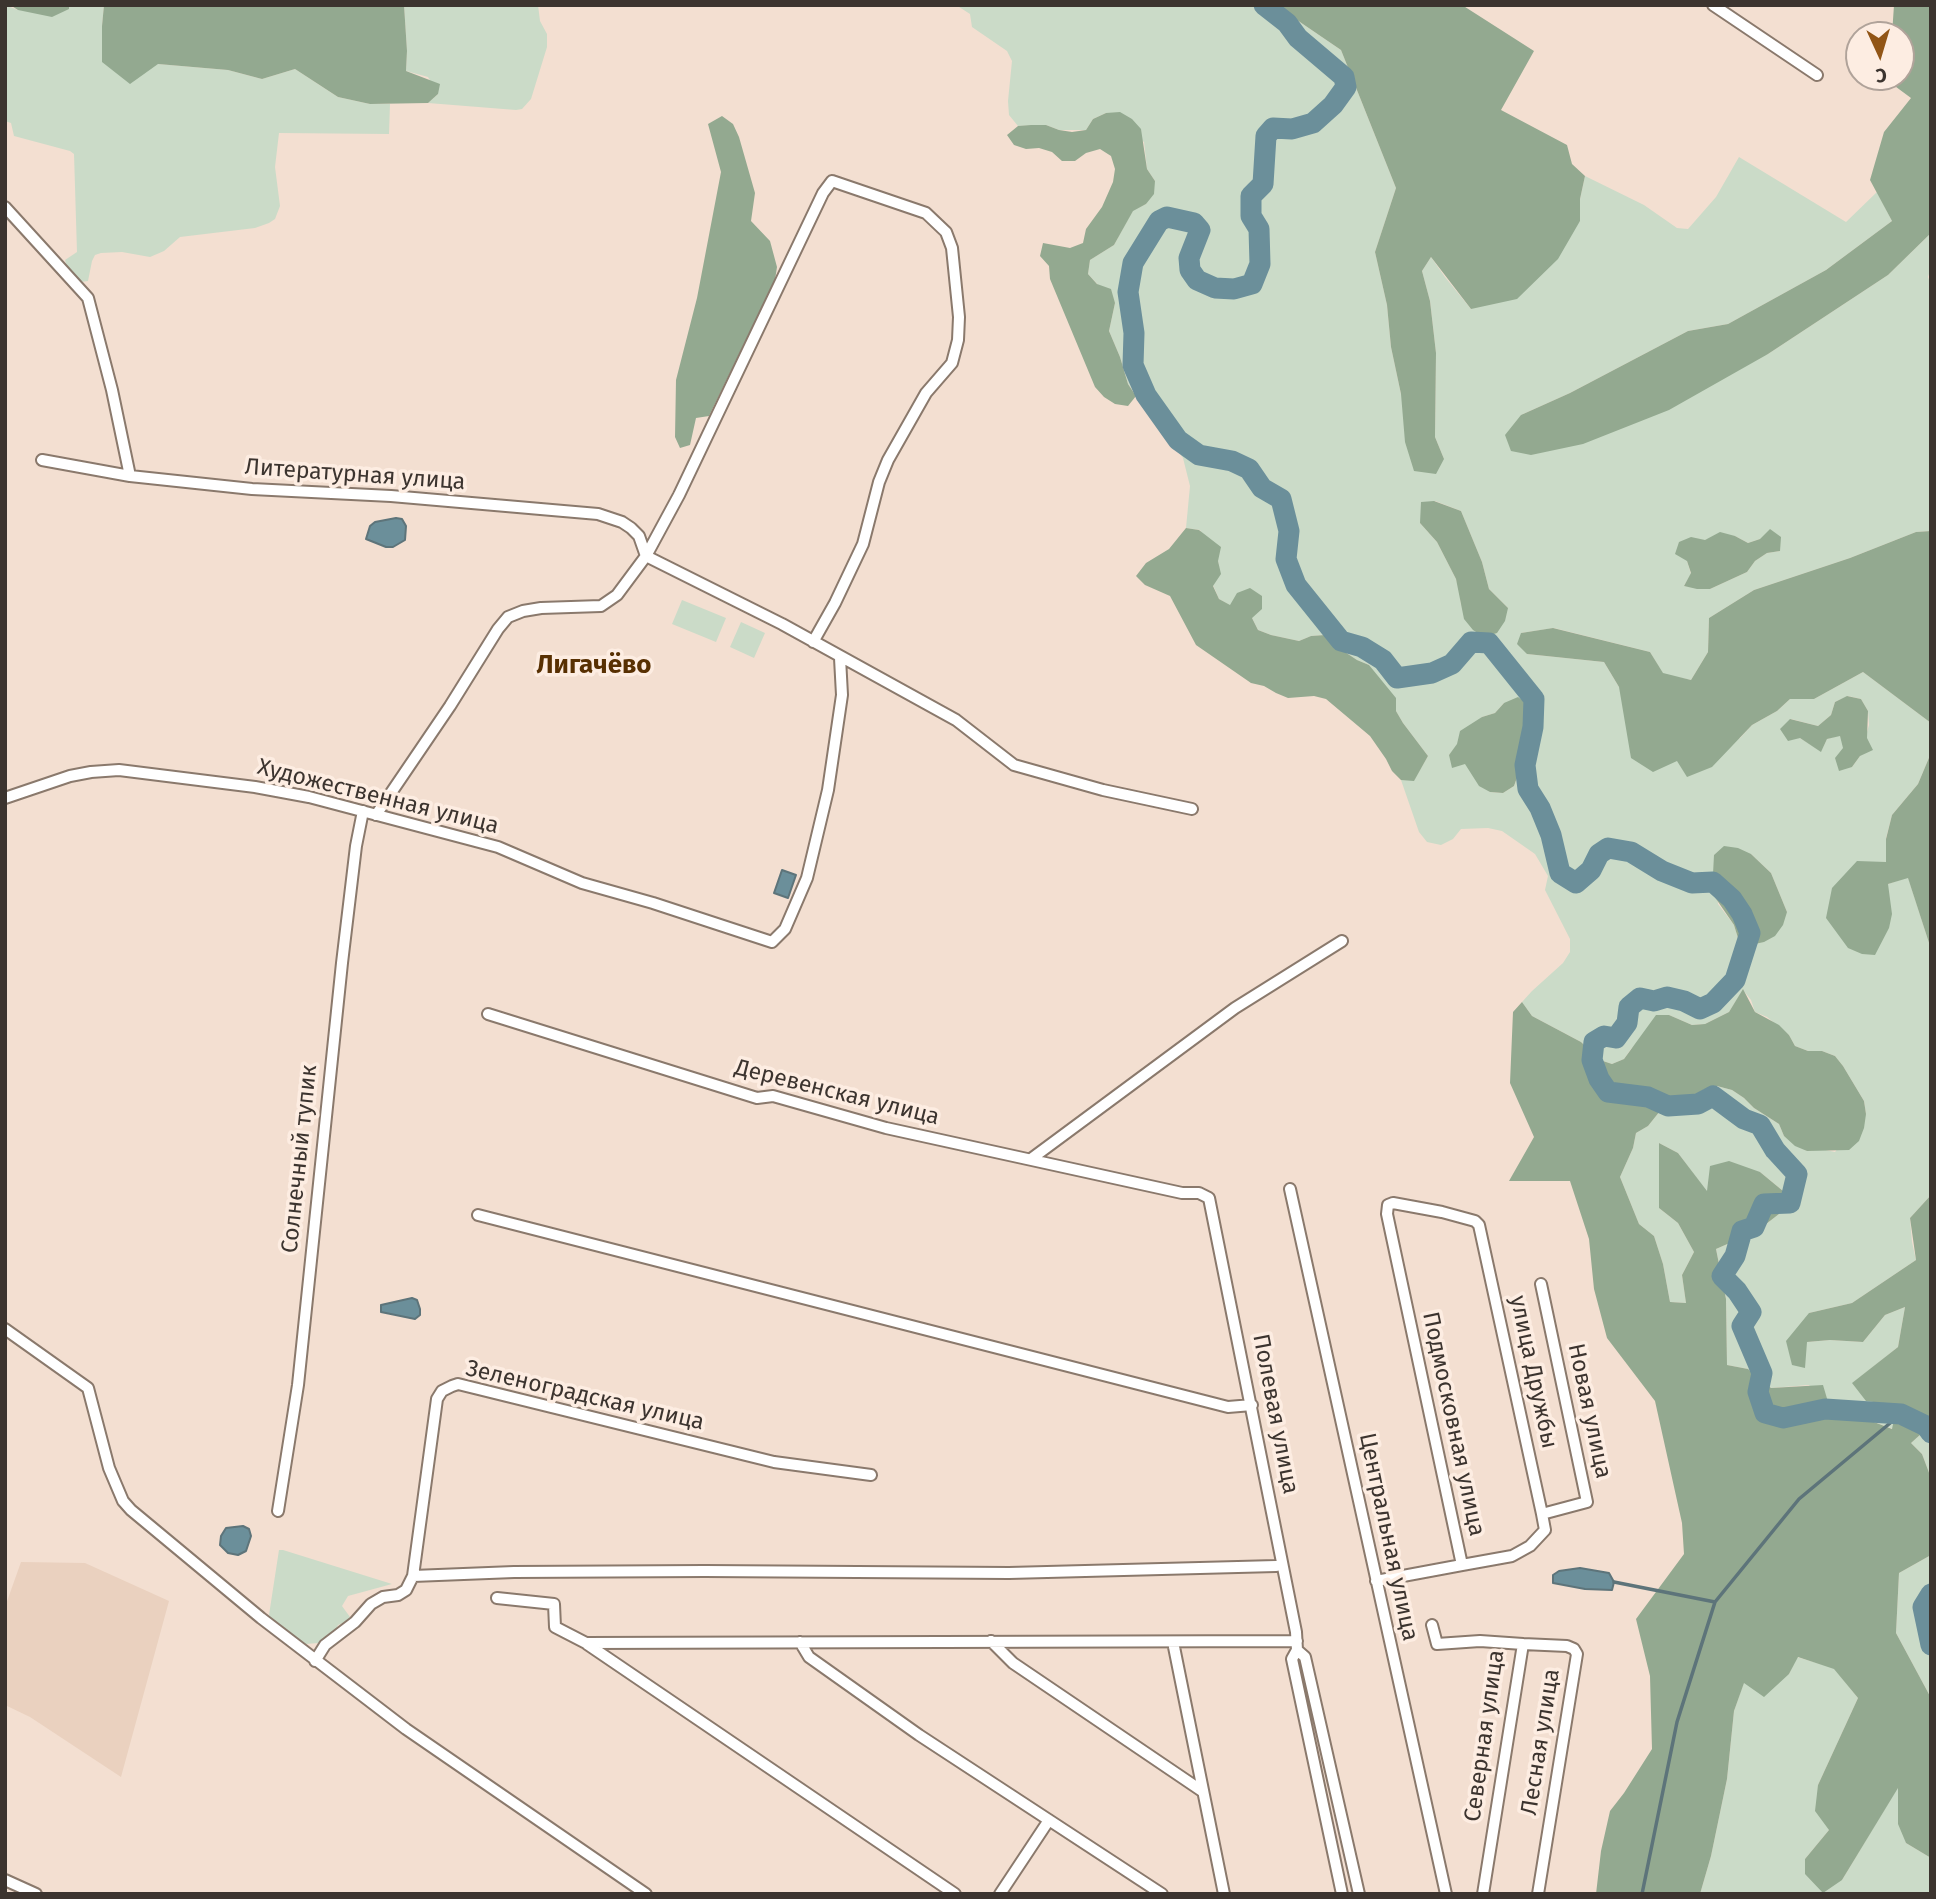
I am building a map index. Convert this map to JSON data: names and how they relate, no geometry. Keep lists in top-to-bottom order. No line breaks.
{"streets":{"street":["Литературная улица","Художественная улица","Деревенская улица","Солнечный тупик","улица Дружбы","Зеленоградская улица","Новая улица","Полевая улица","Подмосковная улица","Центральная улица","Северная улица","Лесная улица"]},"crossings":[["Художественная улица","Солнечный тупик"],["Деревенская улица","Полевая улица"],["улица Дружбы","Новая улица"],["улица Дружбы","Подмосковная улица"],["Подмосковная улица","Центральная улица"],["Северная улица","Лесная улица"]],"districts":["Лигачёво"],"north":"bottom"}
